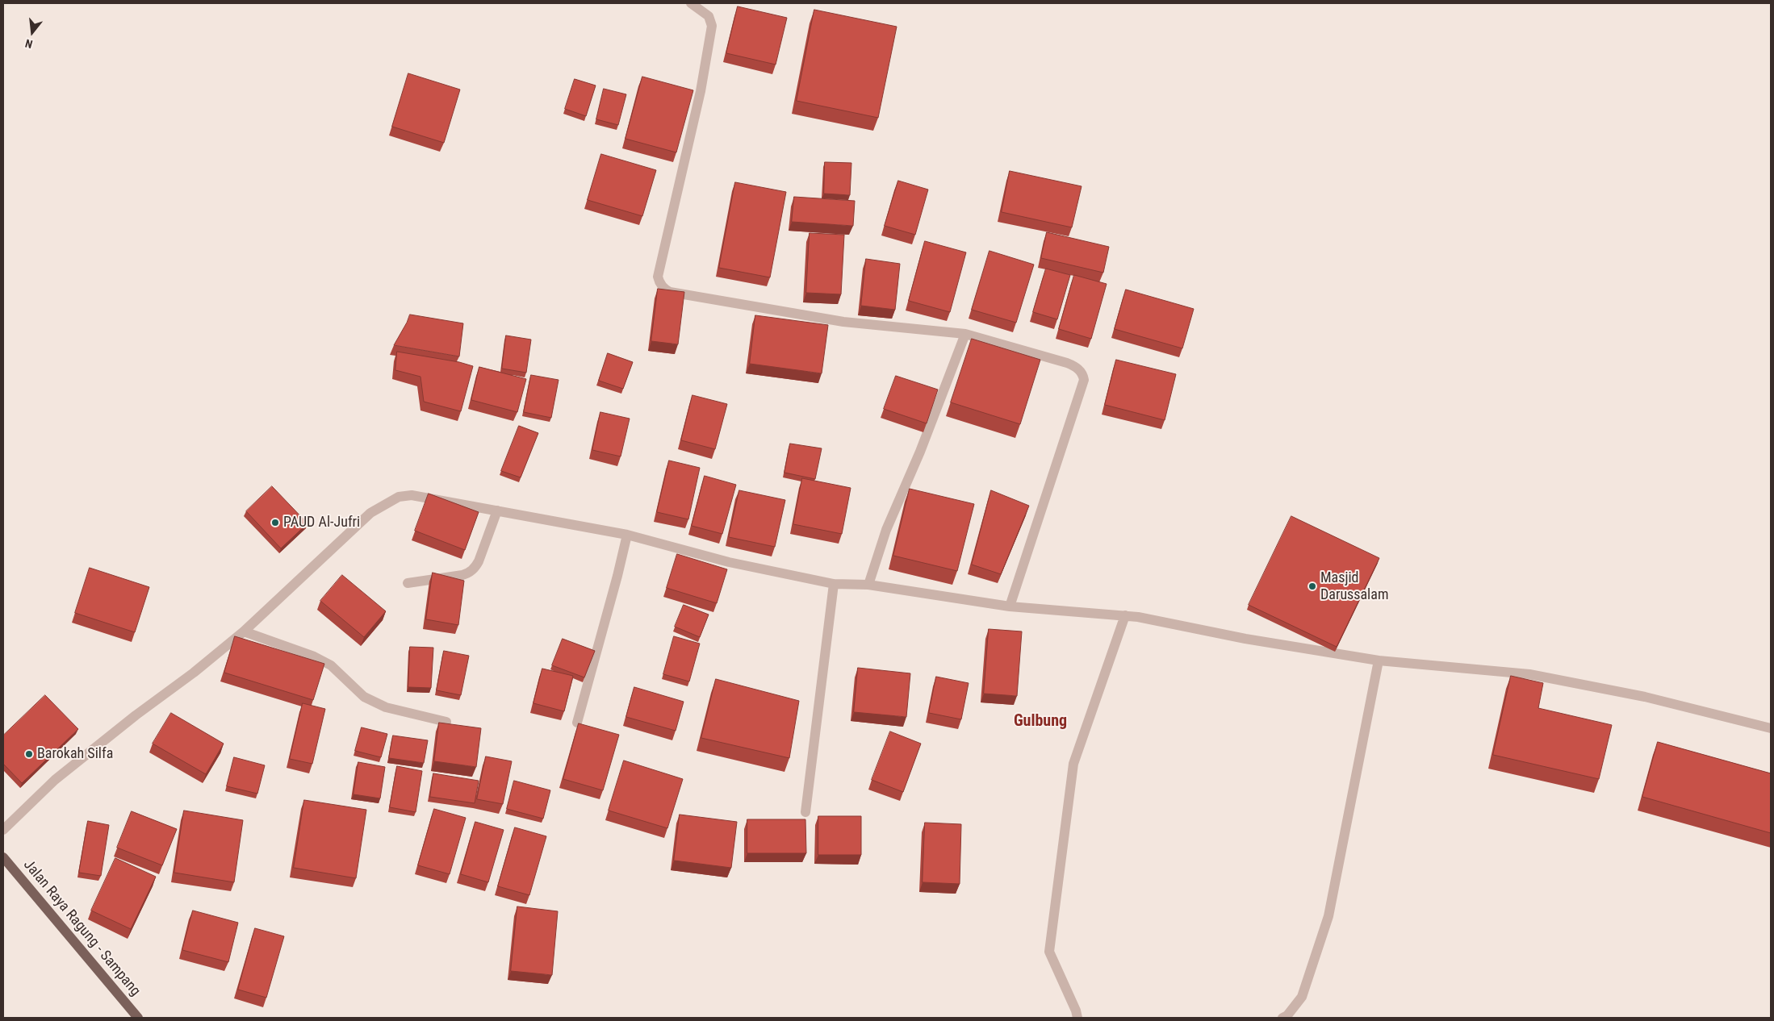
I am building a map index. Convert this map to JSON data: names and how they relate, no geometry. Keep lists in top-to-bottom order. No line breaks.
{"streets":{"main road":["Jalan Raya Ragung - Sampang"]},"districts":["Gulbung"],"places":["PAUD Al-Jufri","Masjid Darussalam","Barokah Silfa"],"north":"bottom"}
